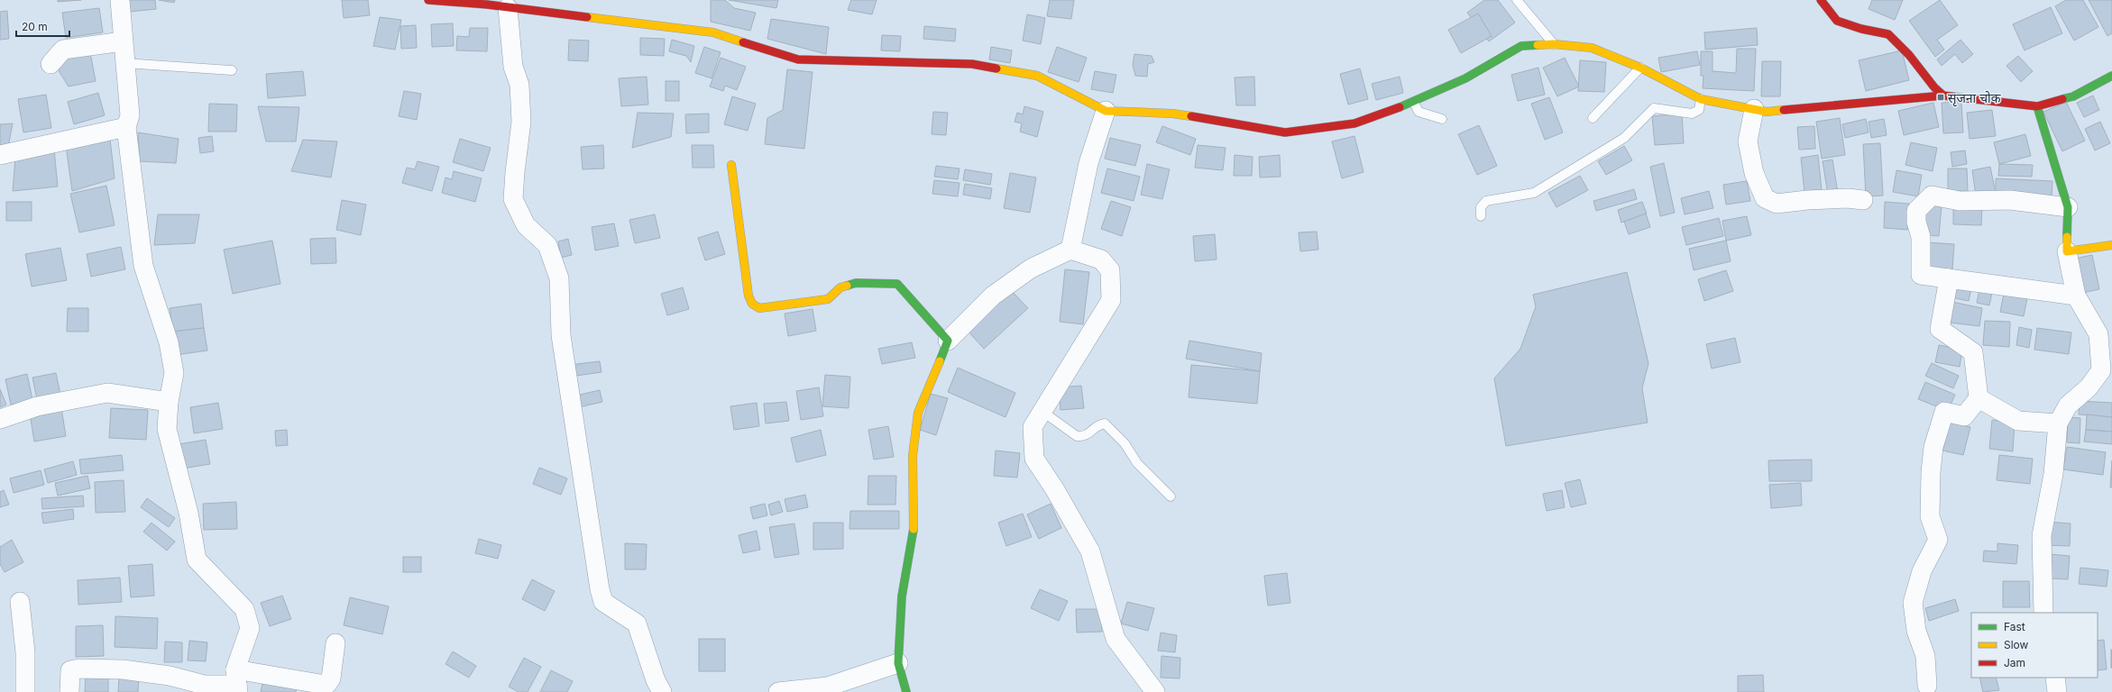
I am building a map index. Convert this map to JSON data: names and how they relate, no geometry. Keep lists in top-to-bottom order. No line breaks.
{"places":{"transit":["सृजना चोक"]},"legend":["Fast","Slow","Jam"],"scale_bar":"20 m"}
